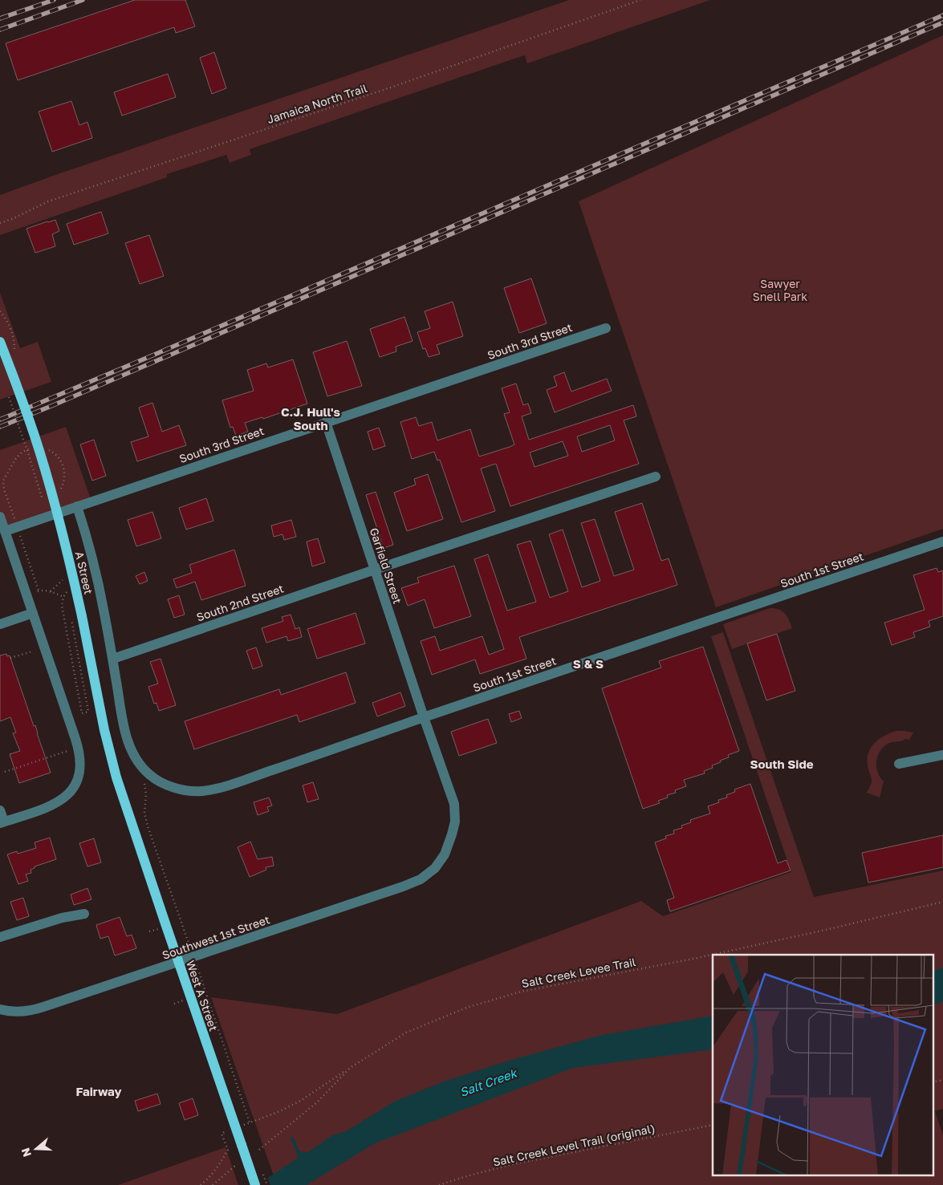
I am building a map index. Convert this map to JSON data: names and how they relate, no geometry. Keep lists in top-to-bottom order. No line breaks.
{"streets":{"main road":["A Street","West A Street"],"street":["South 3rd Street","Garfield Street","South 1st Street","South 2nd Street","Southwest 1st Street"],"path":["Jamaica North Trail","Salt Creek Levee Trail","Salt Creek Level Trail (original)"]},"crossings":[["South 3rd Street","Garfield Street"],["South 3rd Street","A Street"],["Garfield Street","South 1st Street"],["Garfield Street","South 2nd Street"],["Garfield Street","Southwest 1st Street"],["South 1st Street","A Street"],["A Street","South 2nd Street"],["A Street","West A Street"],["Southwest 1st Street","West A Street"]],"districts":["C.J. Hull's South","S & S","South Side","Fairway"],"water":["Salt Creek"],"parks":["Sawyer Snell Park"],"north":"left"}
